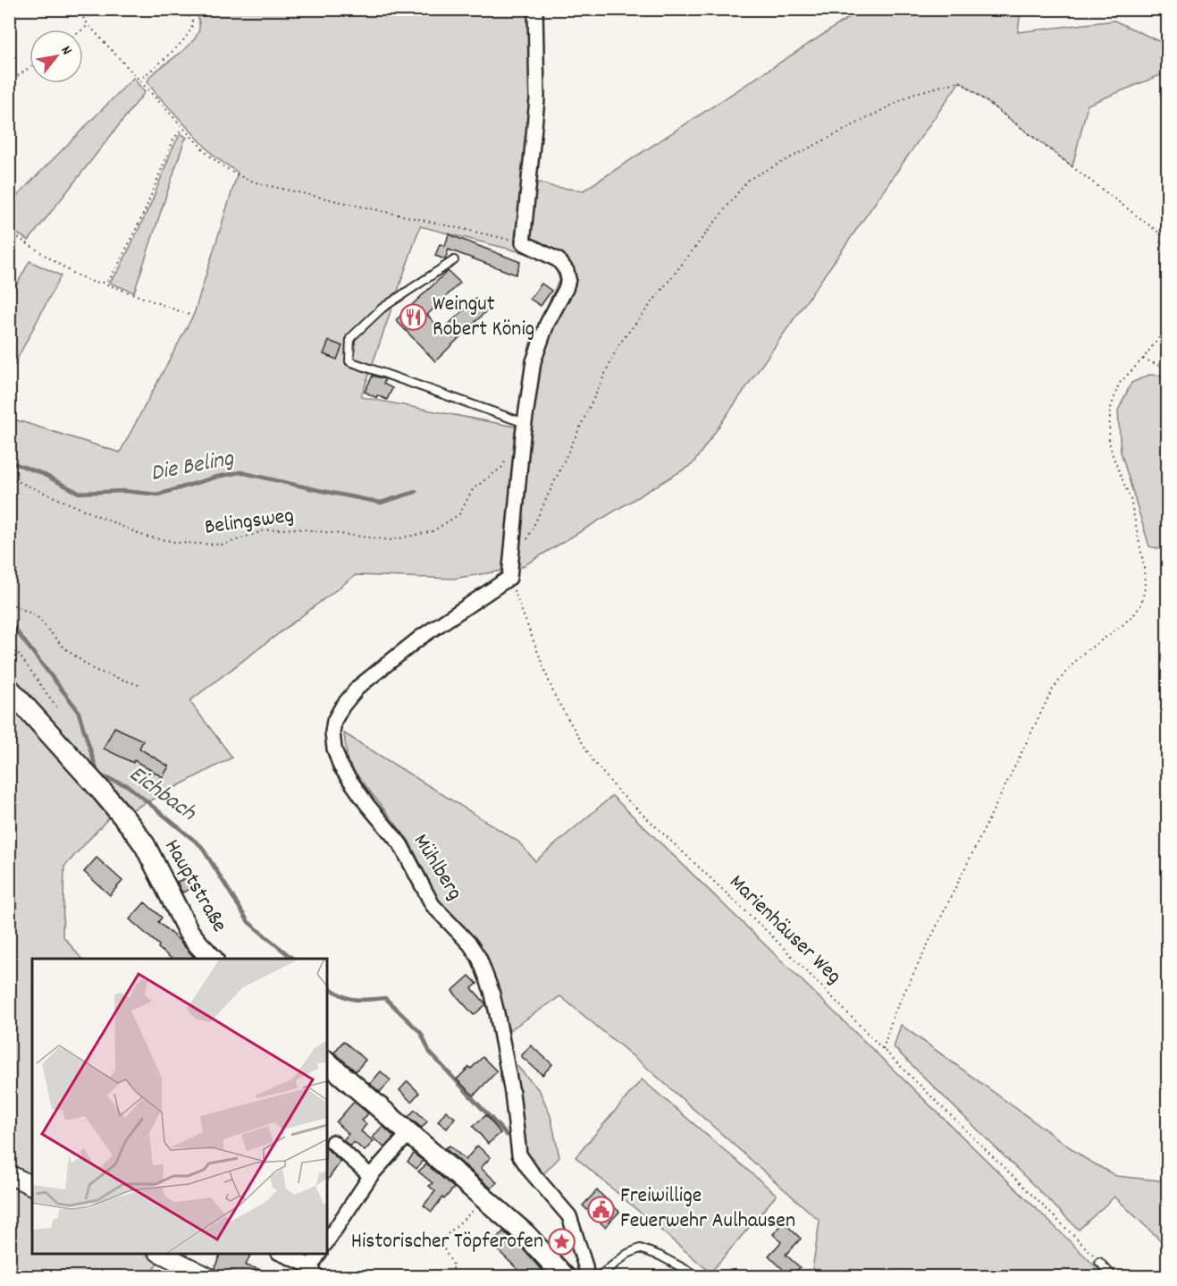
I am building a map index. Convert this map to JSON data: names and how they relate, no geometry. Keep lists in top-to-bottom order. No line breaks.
{"streets":{"main road":["Hauptstraße"],"street":["Mühlberg"],"path":["Belingsweg","Marienhäuser Weg"]},"crossings":[["Mühlberg","Marienhäuser Weg"]],"water":["Die Beling","Eichbach"],"places":{"restaurant":["Weingut Robert König"],"public building":["Freiwillige Feuerwehr Aulhausen"],"place":["Historischer Töpferofen"]},"north":"top right"}
